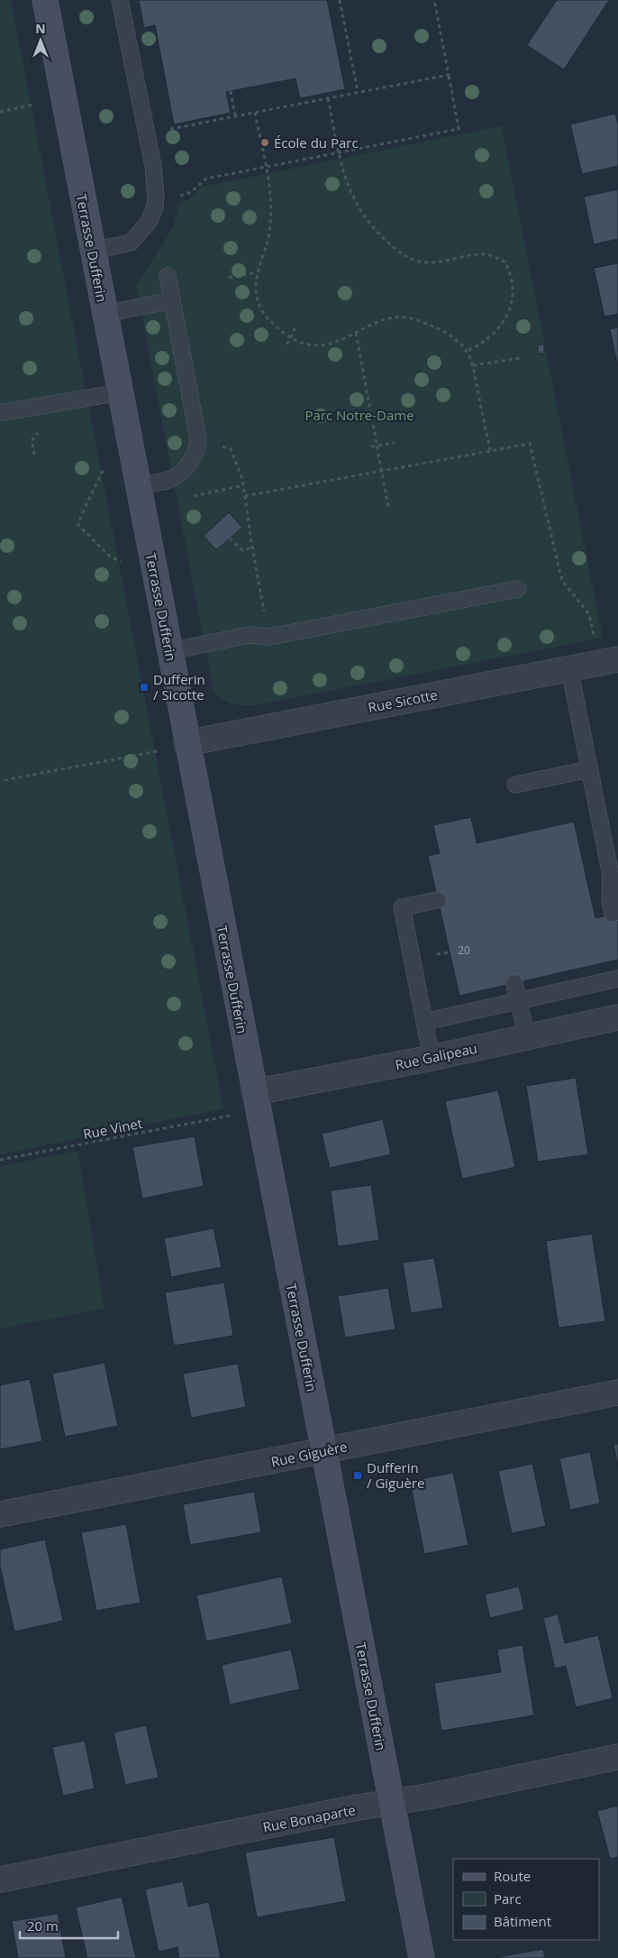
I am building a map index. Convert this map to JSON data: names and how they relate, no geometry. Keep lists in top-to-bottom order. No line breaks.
{"streets":{"street":["Terrasse Dufferin","Rue Sicotte","Rue Galipeau","Rue Giguère","Rue Bonaparte"],"path":["Rue Vinet"]},"crossings":[["Terrasse Dufferin","Rue Sicotte"],["Terrasse Dufferin","Rue Galipeau"],["Terrasse Dufferin","Rue Giguère"],["Terrasse Dufferin","Rue Bonaparte"]],"parks":["Parc Notre-Dame"],"places":{"other":["École du Parc"],"transit":["Dufferin / Sicotte","Dufferin / Giguère"]},"house_numbers":["20"],"legend":["Route","Parc","Bâtiment"],"scale_bar":"20 m","north":"top"}
